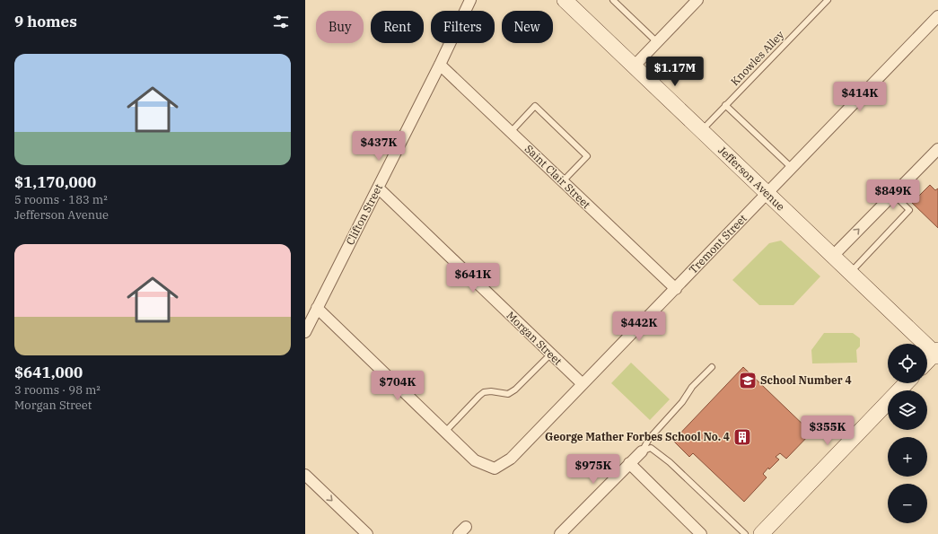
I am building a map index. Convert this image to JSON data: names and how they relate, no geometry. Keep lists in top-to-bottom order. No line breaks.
{"streets":{"main road":["Jefferson Avenue"],"street":["Saint Clair Street","Clifton Street","Tremont Street","Morgan Street"],"lane":["Knowles Alley"]},"crossings":[["Knowles Alley","Jefferson Avenue"],["Saint Clair Street","Clifton Street"],["Saint Clair Street","Tremont Street"],["Jefferson Avenue","Tremont Street"],["Clifton Street","Morgan Street"],["Tremont Street","Morgan Street"]],"places":{"school or university":["School Number 4"],"building":["George Mather Forbes School No. 4"]},"page":{"heading":"9 homes","chip":["Buy","Rent","Filters","New"],"list":[{"name":"$1,170,000","note":"5 rooms · 183 m² · Jefferson Avenue"},{"name":"$641,000","note":"3 rooms · 98 m² · Morgan Street"}],"price":["$1.17M","$414K","$437K","$849K","$641K","$442K","$704K","$355K","$975K"],"map_buttons":["+","−"]}}
